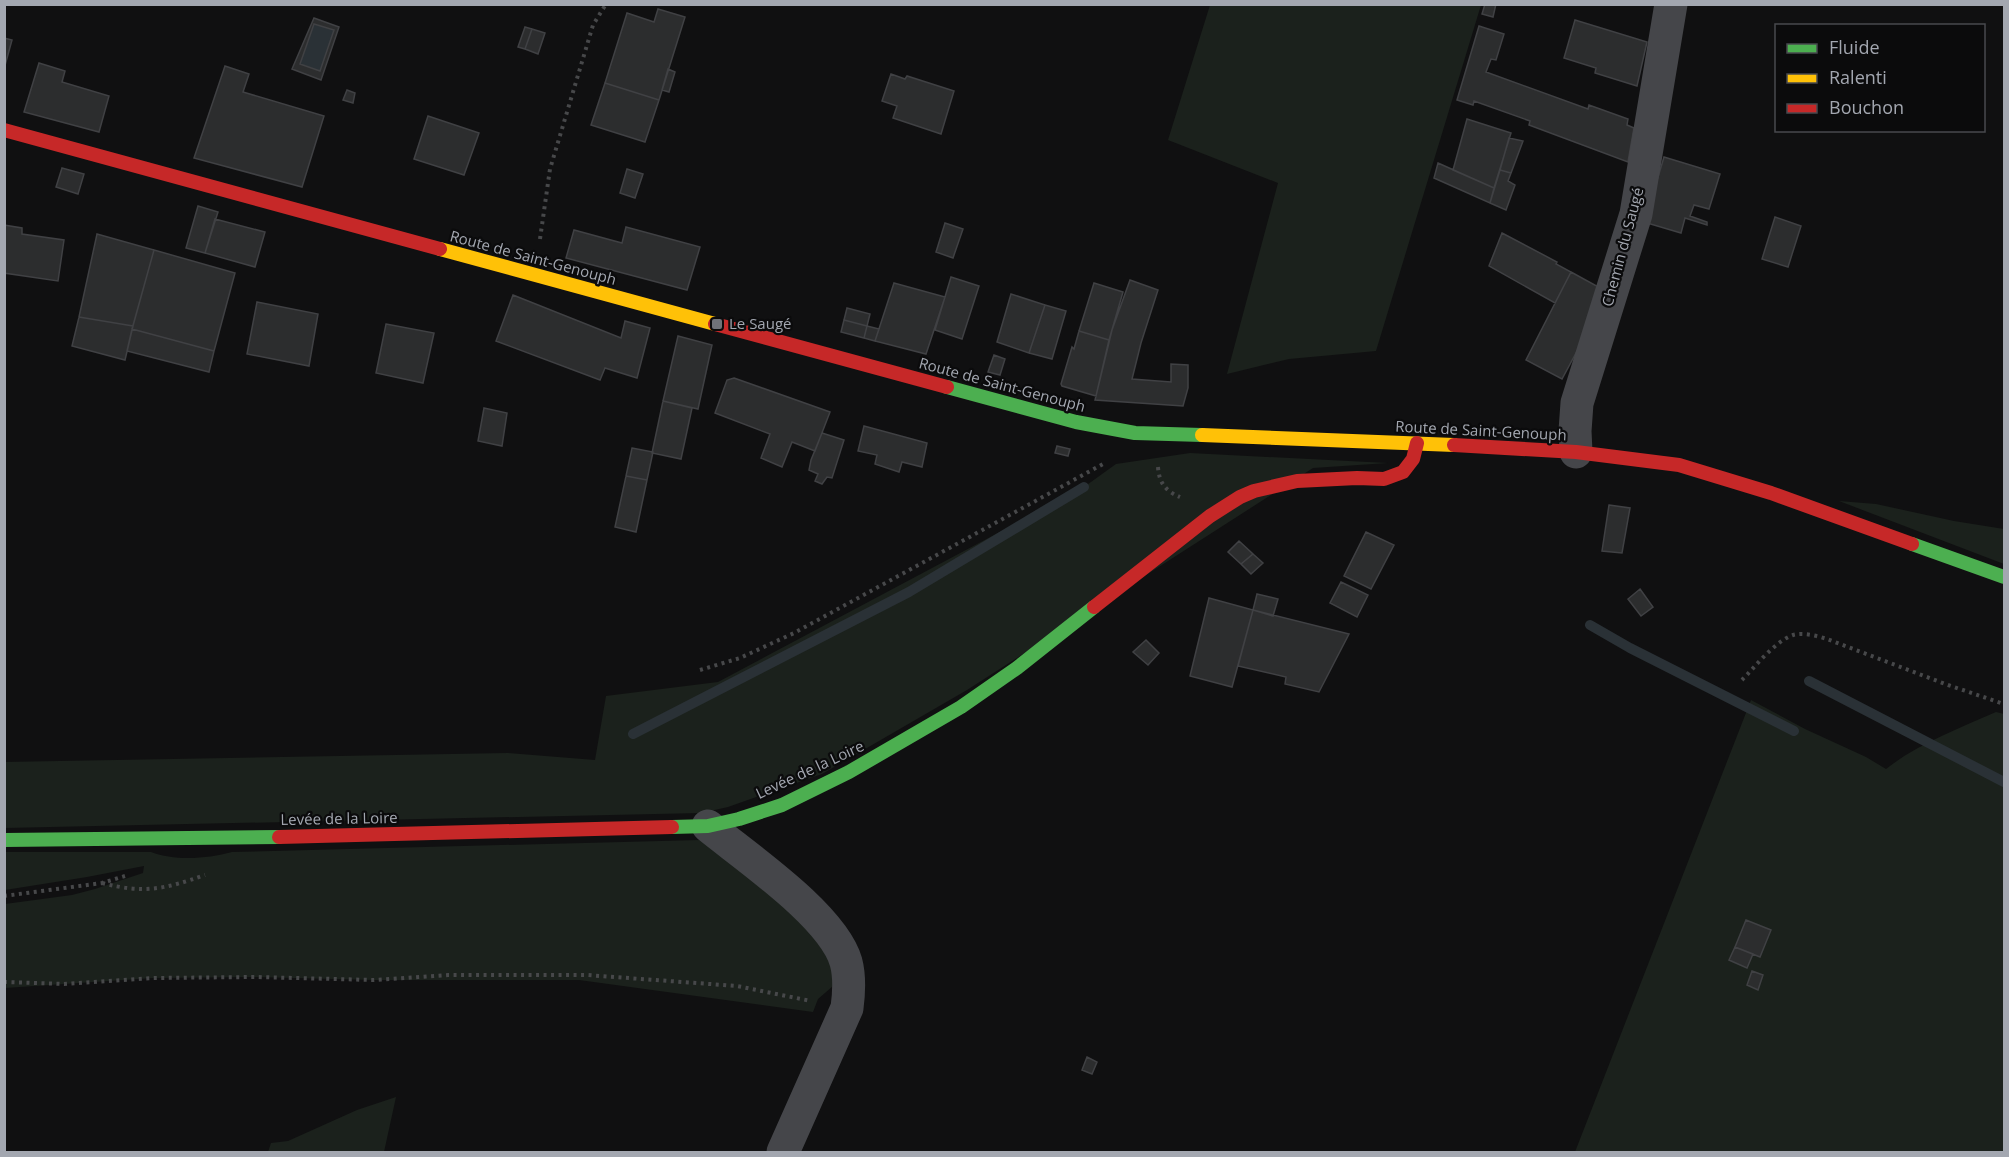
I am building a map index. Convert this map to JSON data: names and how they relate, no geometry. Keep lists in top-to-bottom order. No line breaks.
{"streets":{"street":["Chemin du Saugé","Route de Saint-Genouph","Levée de la Loire"]},"crossings":[["Chemin du Saugé","Route de Saint-Genouph"],["Route de Saint-Genouph","Levée de la Loire"]],"places":{"transit":["Le Saugé"]},"legend":["Fluide","Ralenti","Bouchon"]}
